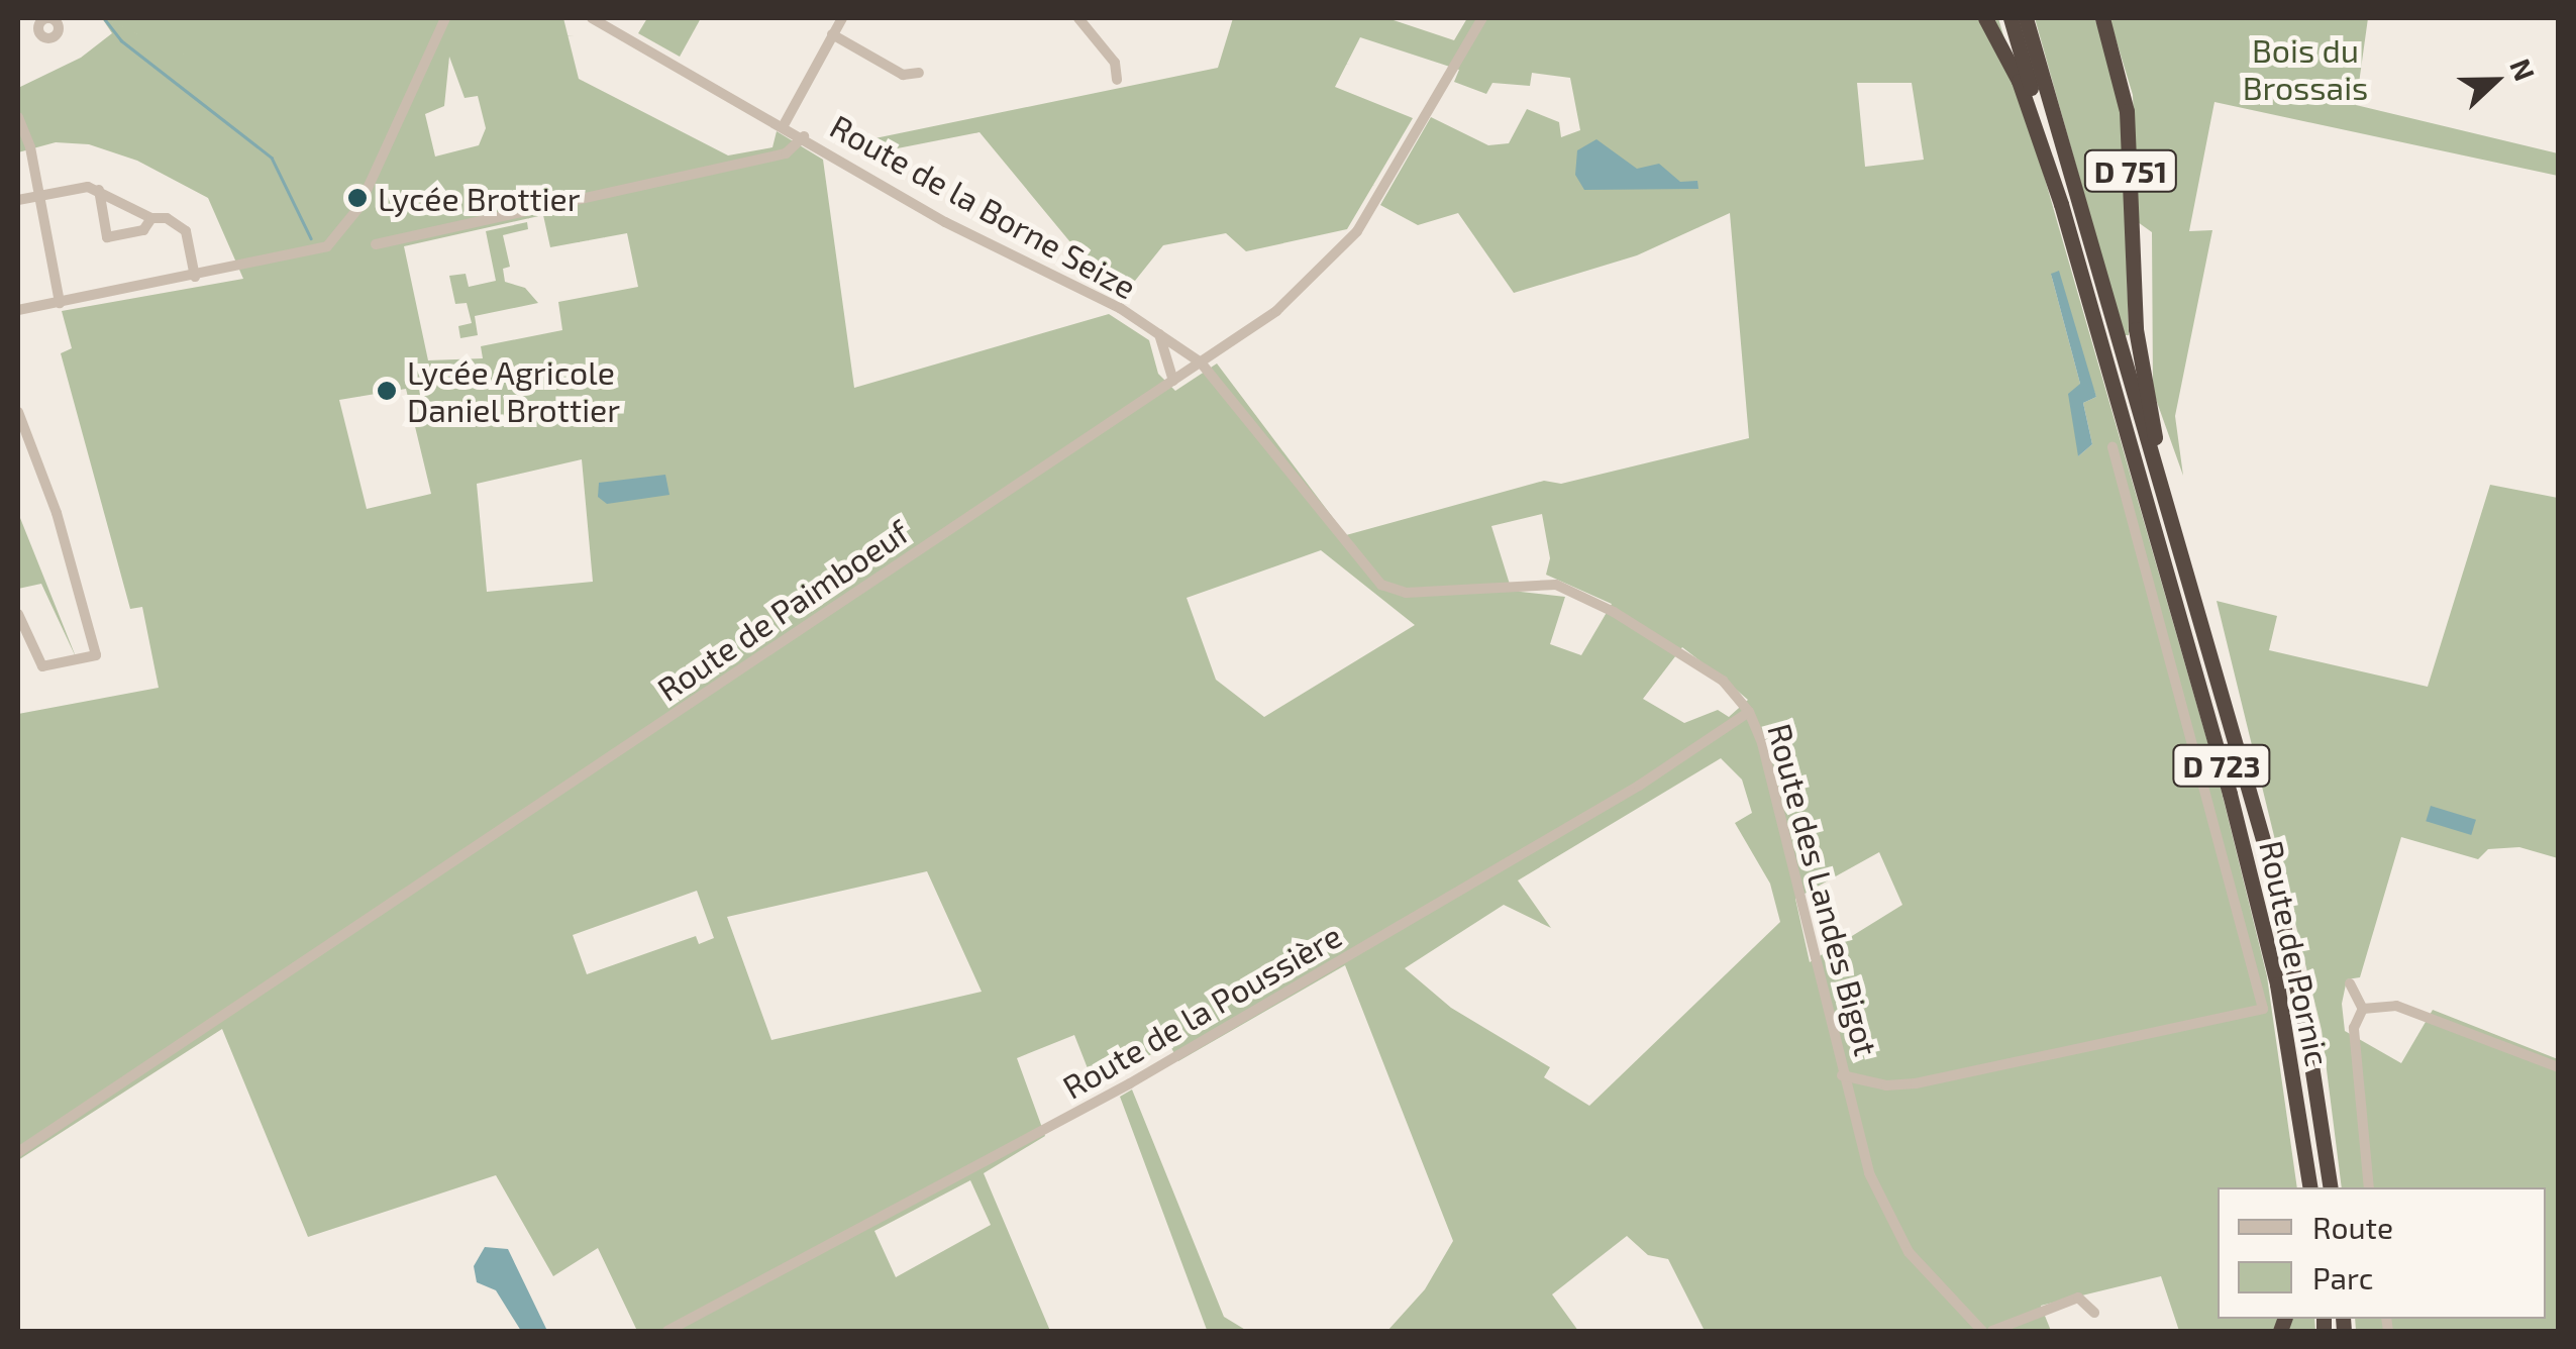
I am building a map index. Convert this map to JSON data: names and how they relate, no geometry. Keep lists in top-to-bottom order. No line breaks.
{"streets":{"highway":["D 751","D 723","Route de Pornic"],"street":["Route de la Borne Seize","Route de Paimboeuf","Route des Landes Bigot","Route de la Poussière"]},"crossings":[["D 751","D 723"],["D 751","Route de Pornic"],["Route de la Borne Seize","Route de Paimboeuf"],["Route de la Borne Seize","Route des Landes Bigot"],["Route de Paimboeuf","Route des Landes Bigot"],["D 723","Route de Pornic"],["Route des Landes Bigot","Route de la Poussière"]],"parks":["Bois du Brossais"],"places":["Lycée Brottier","Lycée Agricole Daniel Brottier"],"legend":["Route","Parc"],"north":"right"}
